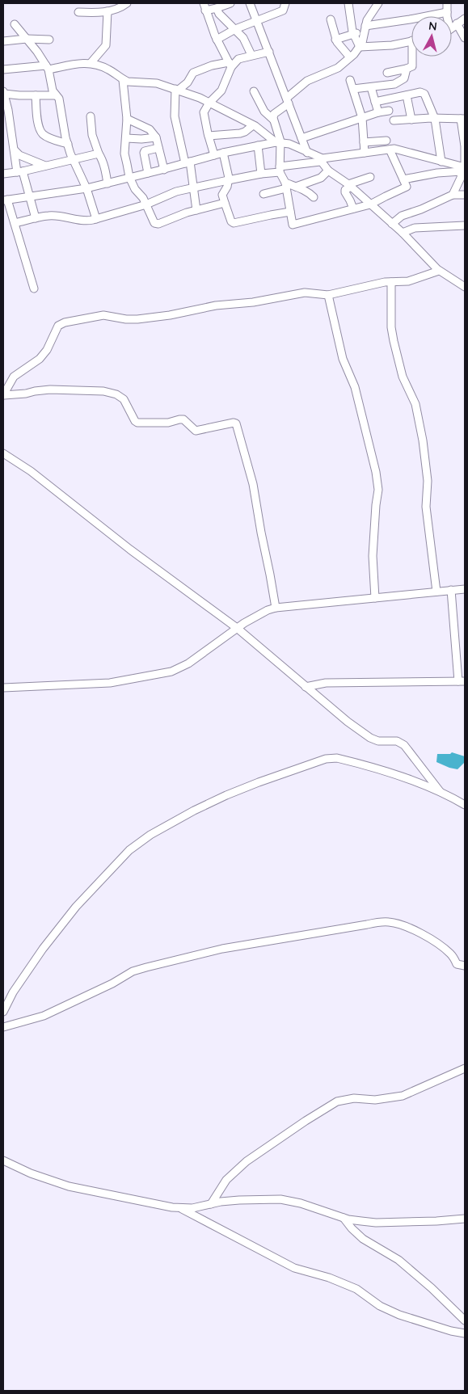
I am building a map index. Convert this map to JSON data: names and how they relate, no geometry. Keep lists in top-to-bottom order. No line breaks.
{"north":"top"}
